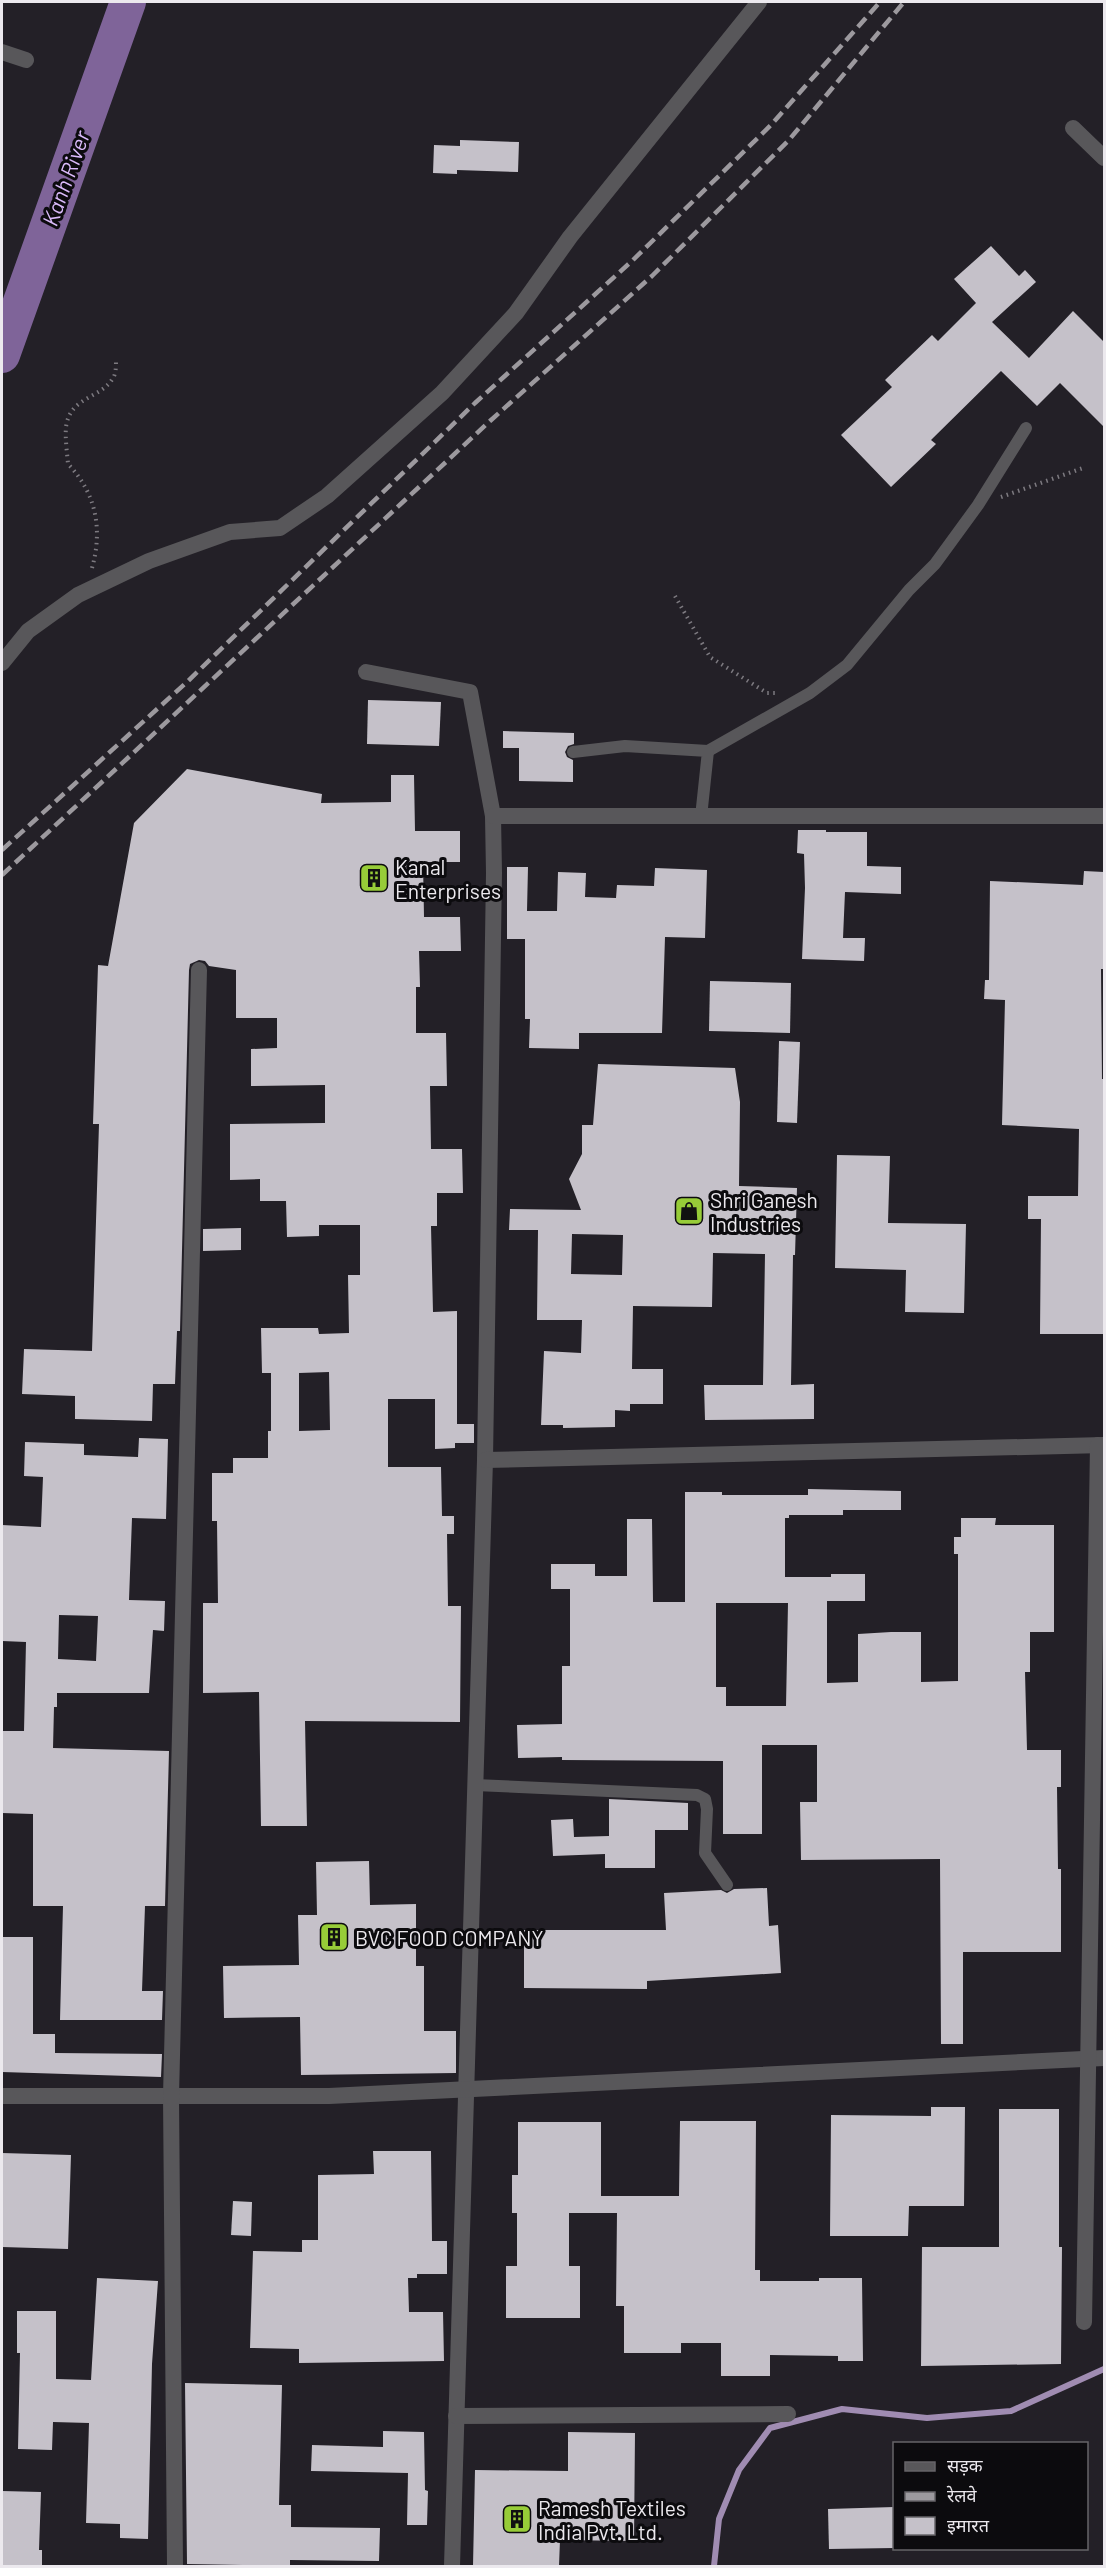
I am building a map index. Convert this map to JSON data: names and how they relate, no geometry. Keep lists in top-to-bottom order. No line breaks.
{"water":["Kanh River"],"places":{"building":["Kanal Enterprises","BVC FOOD COMPANY","Ramesh Textiles India Pvt. Ltd."],"shop":["Shri Ganesh Industries"]},"legend":["सड़क","रेलवे","इमारत"]}
